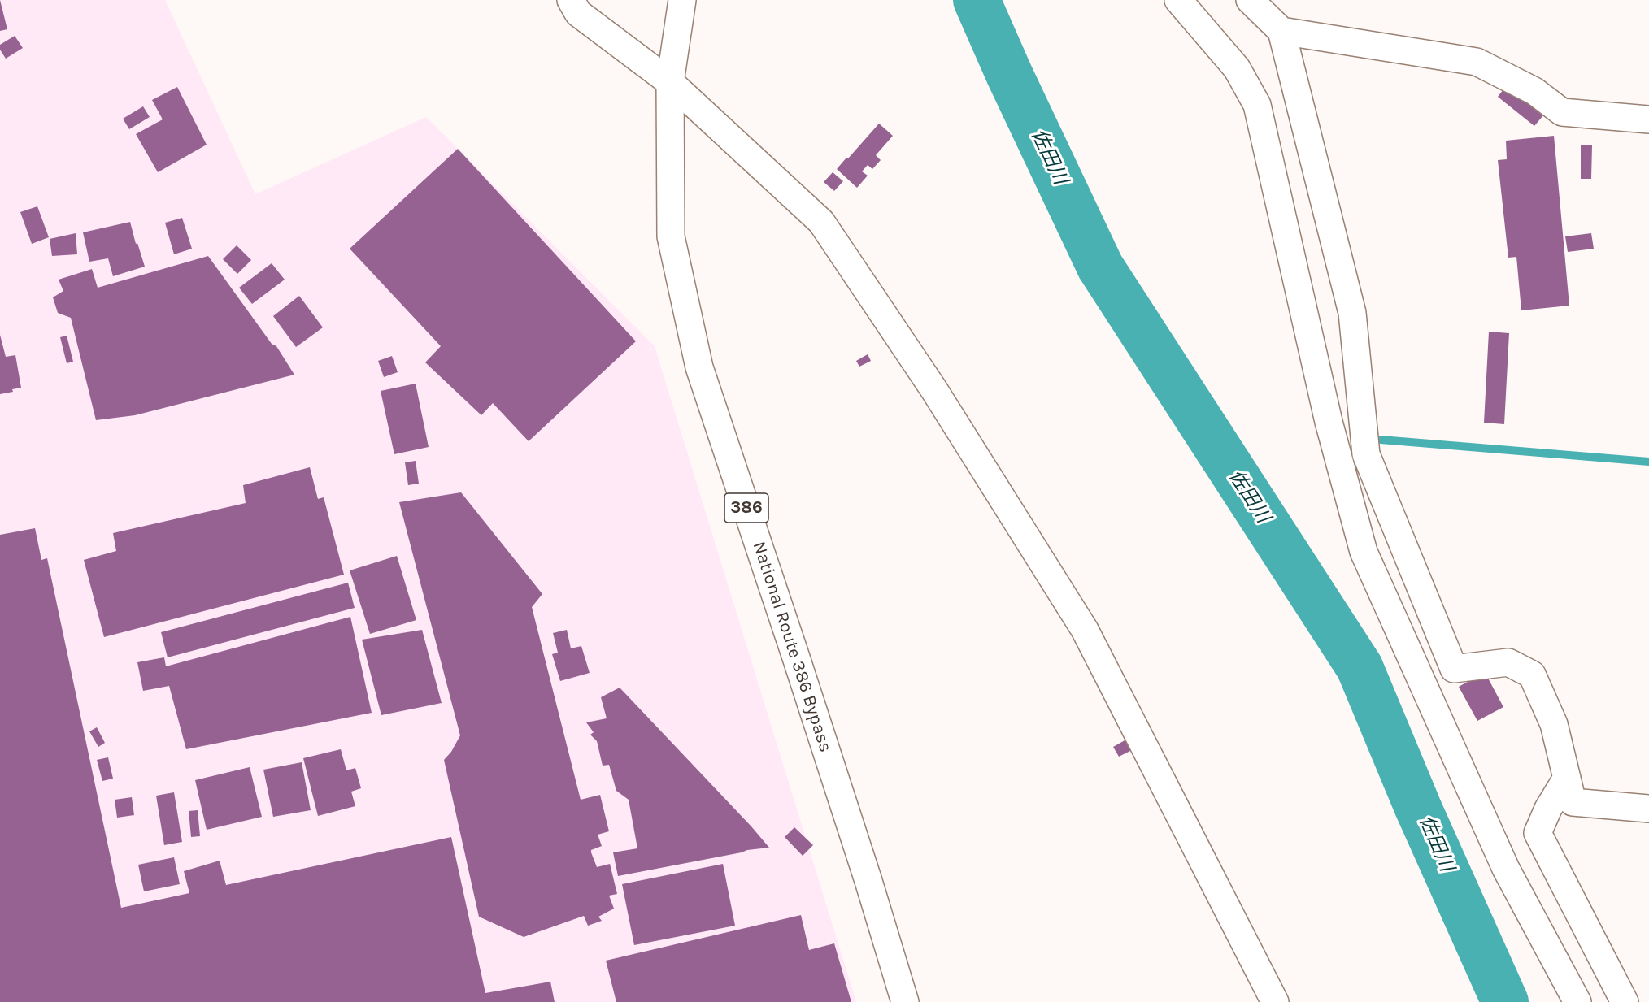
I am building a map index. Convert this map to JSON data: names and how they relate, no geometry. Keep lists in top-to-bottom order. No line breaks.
{"streets":{"main road":["386","National Route 386 Bypass"]},"water":["佐田川"]}
